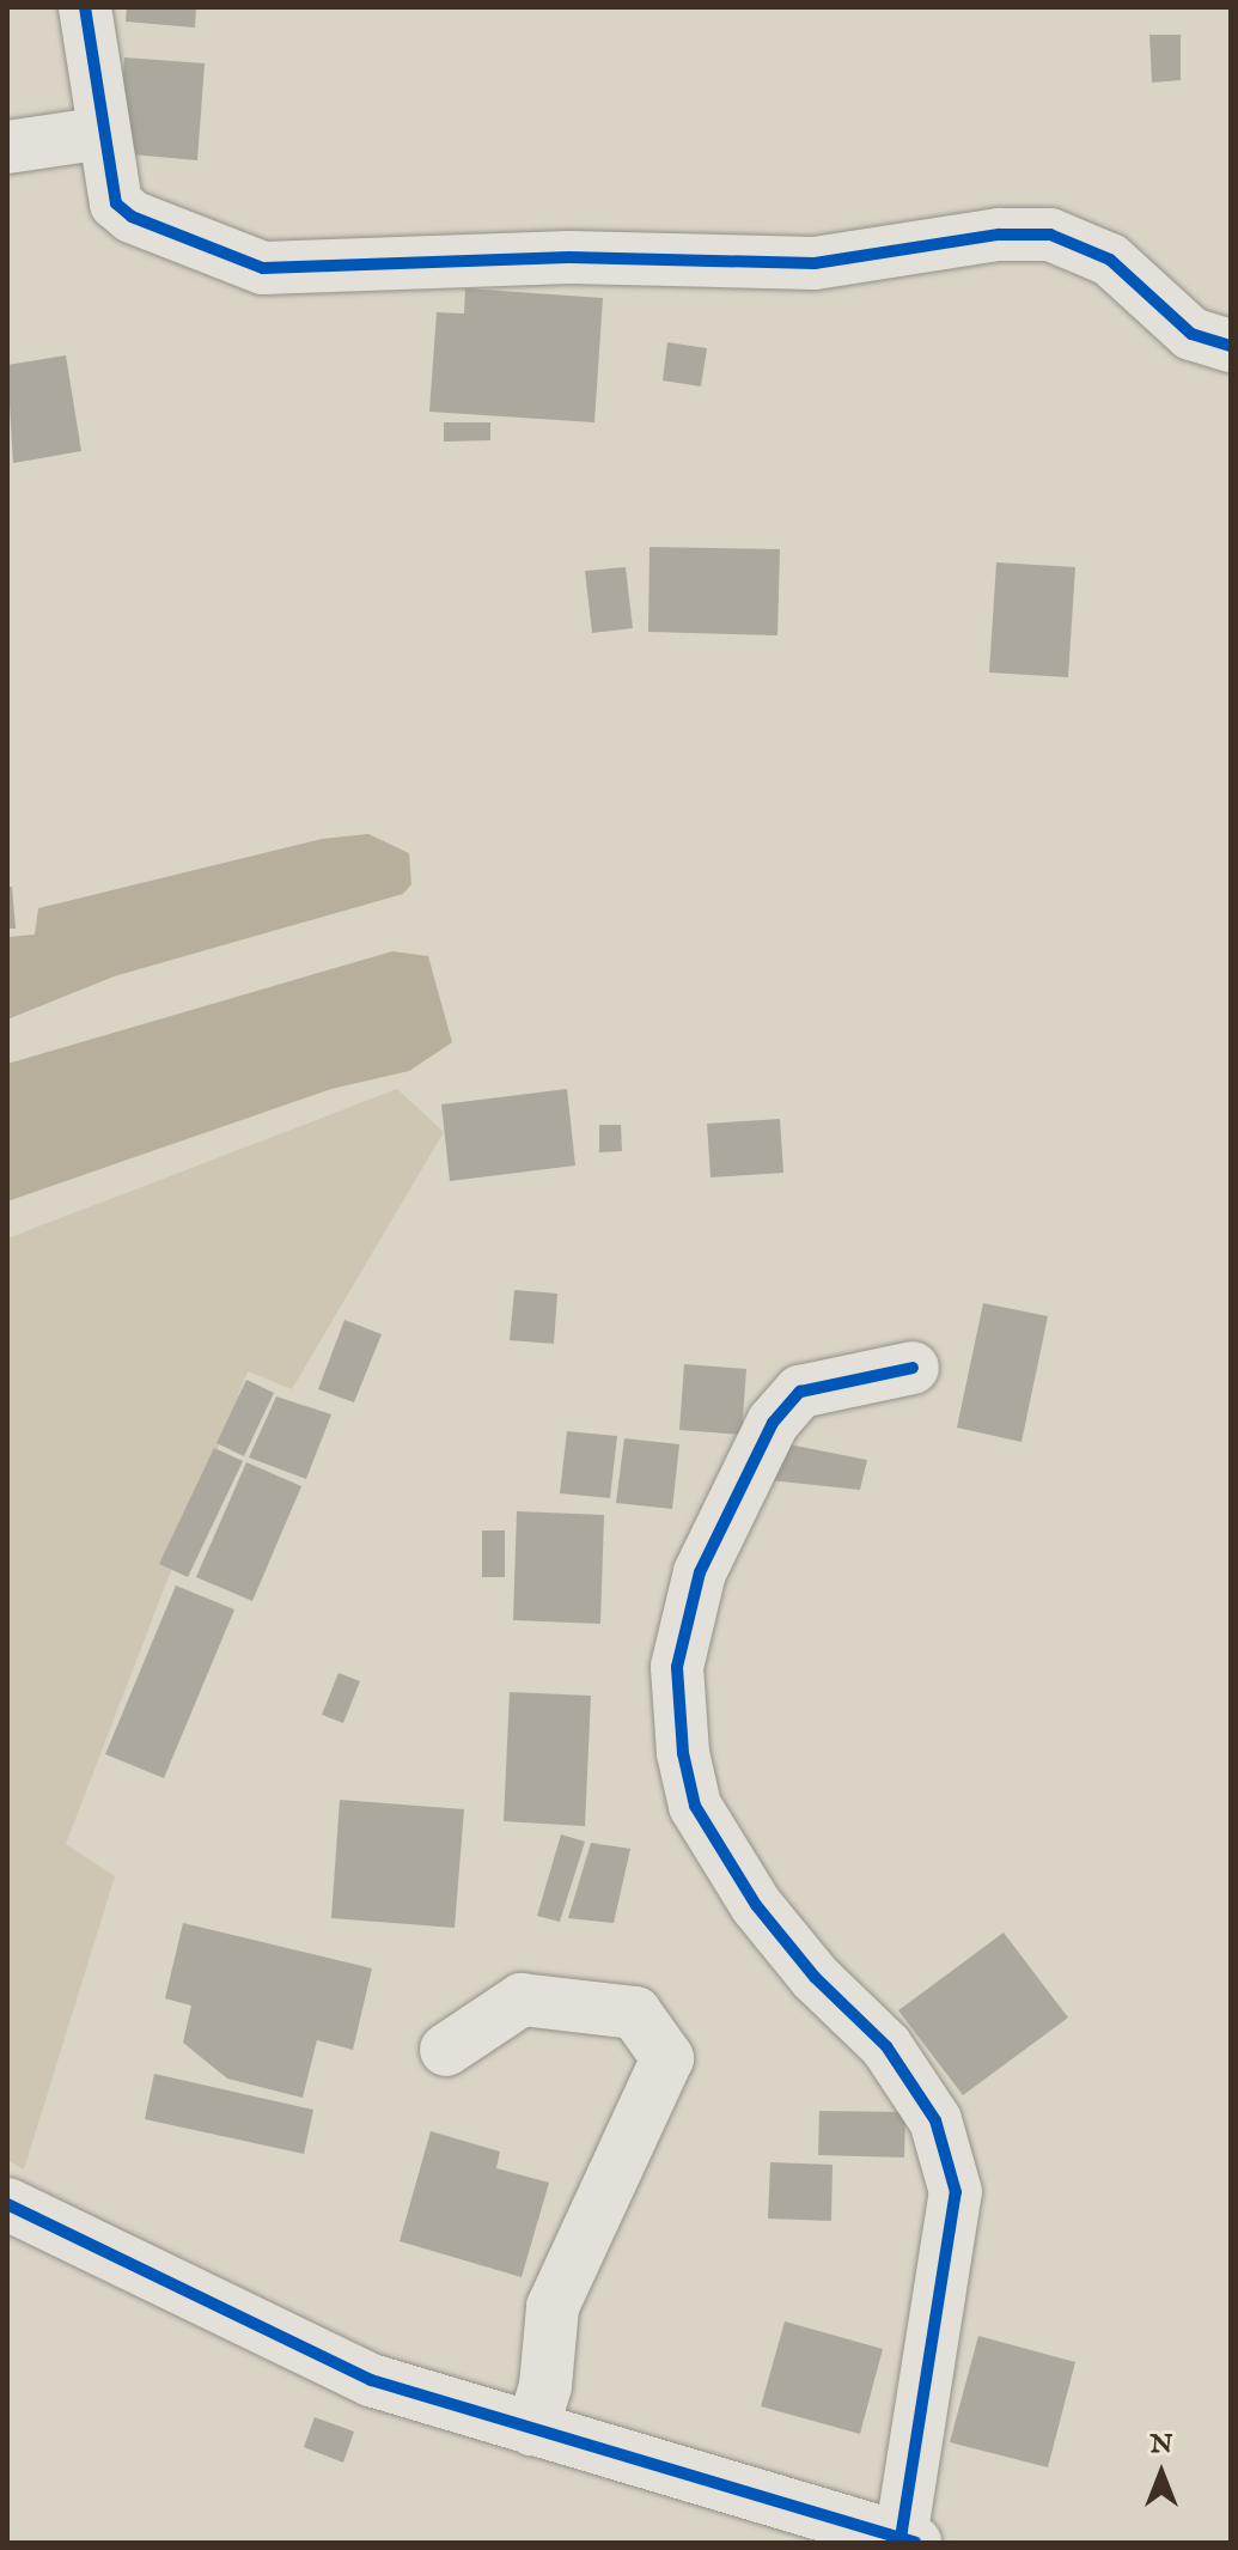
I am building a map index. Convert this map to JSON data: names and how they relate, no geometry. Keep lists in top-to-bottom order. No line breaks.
{"north":"top"}
